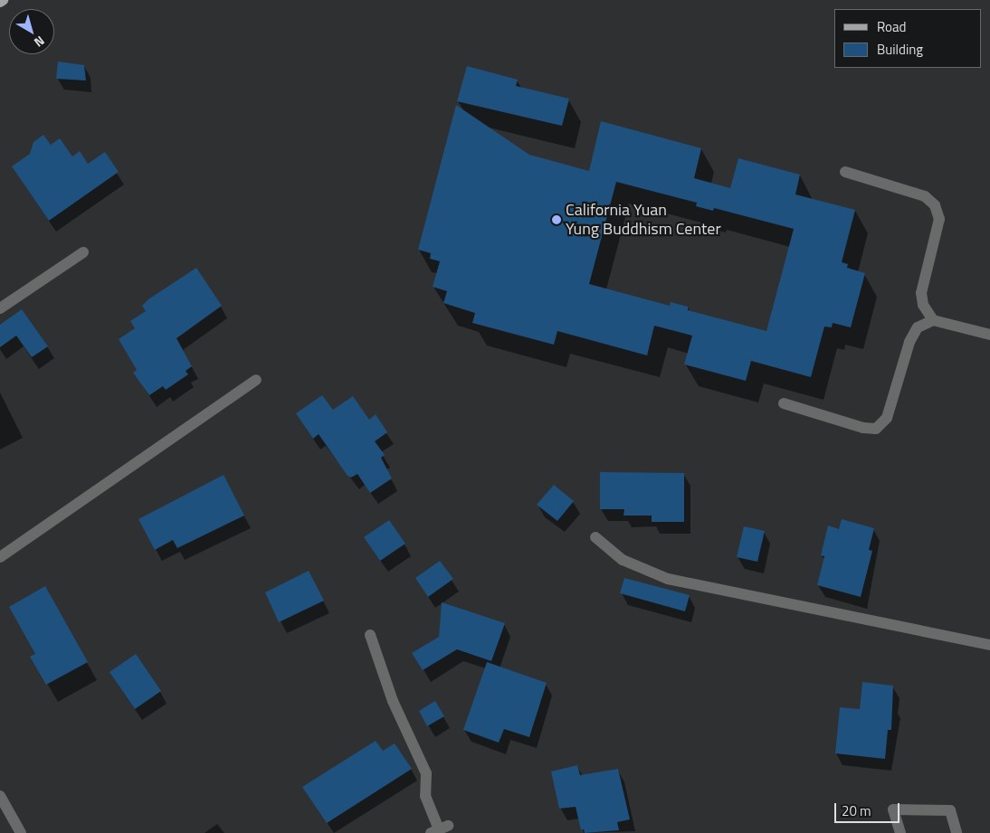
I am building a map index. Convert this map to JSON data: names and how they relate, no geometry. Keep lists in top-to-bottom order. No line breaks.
{"places":["California Yuan Yung Buddhism Center"],"legend":["Road","Building"],"scale_bar":"20 m","north":"bottom right"}
